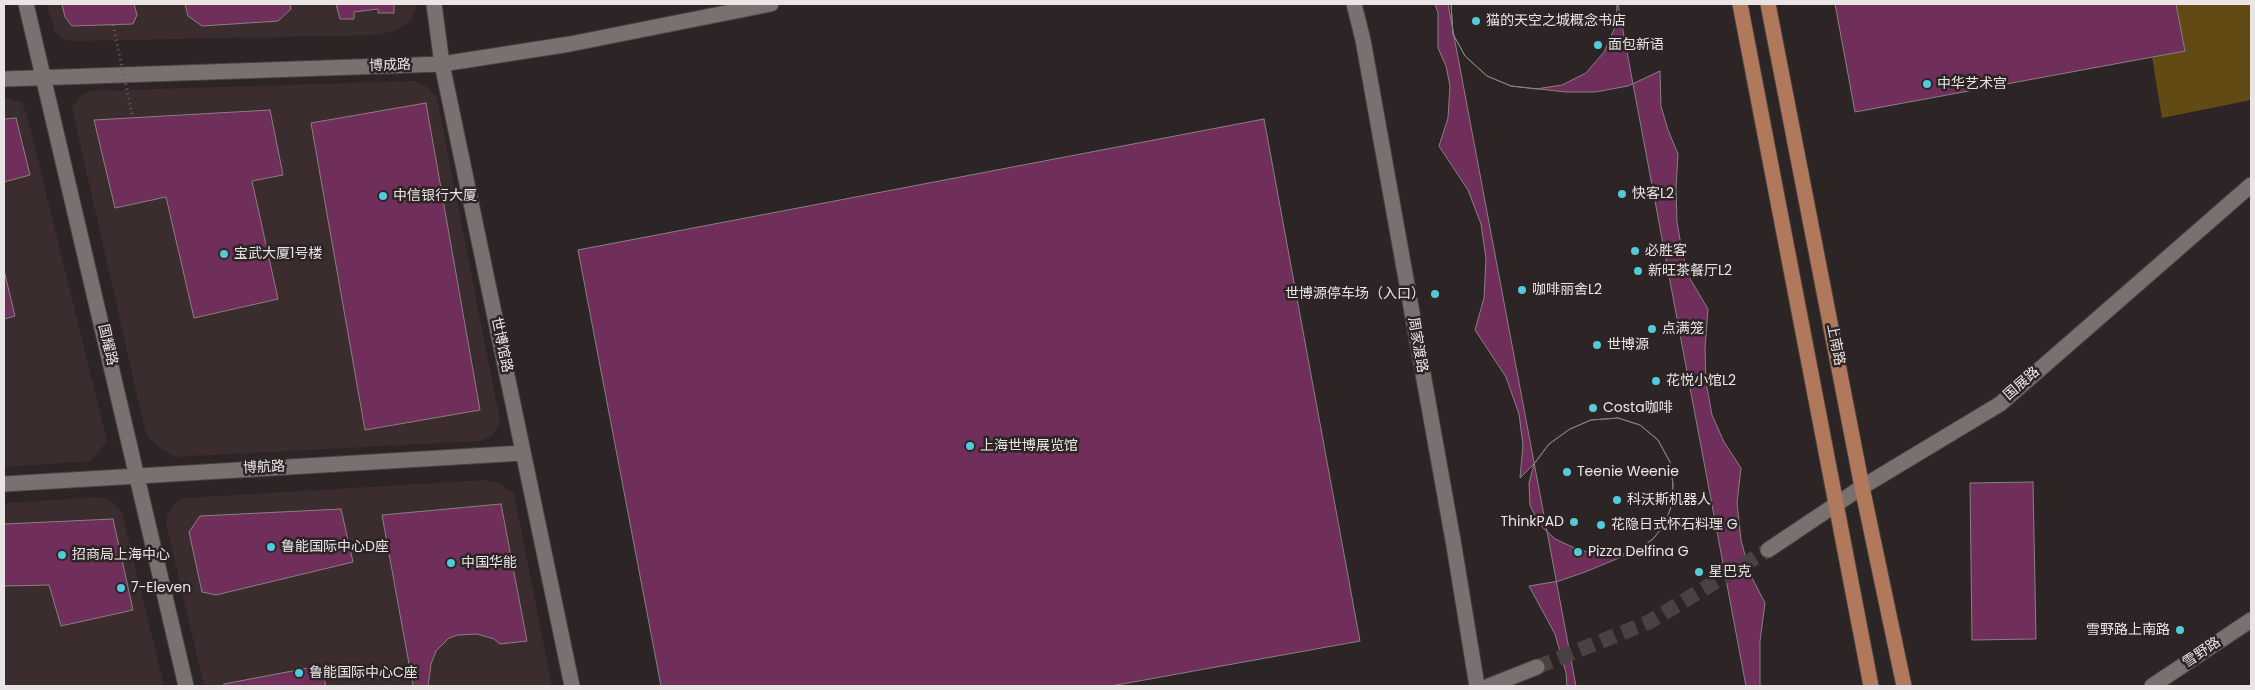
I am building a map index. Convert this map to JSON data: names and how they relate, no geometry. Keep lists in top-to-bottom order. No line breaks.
{"streets":{"main road":["上南路"],"street":["博成路","国耀路","世博馆路","周家渡路","国展路","博航路","雪野路"]},"crossings":[["博成路","国耀路"],["博成路","世博馆路"],["国耀路","博航路"],["世博馆路","博航路"],["上南路","国展路"]],"places":["猫的天空之城概念书店","面包新语","中华艺术宫","快客L2","中信银行大厦","必胜客","宝武大厦1号楼","新旺茶餐厅L2","咖啡丽舍L2","世博源停车场（入口）","点满笼","世博源","花悦小馆L2","Costa咖啡","上海世博展览馆","Teenie Weenie","科沃斯机器人","ThinkPAD","花隐日式怀石料理 G","鲁能国际中心D座","Pizza Delfina G","招商局上海中心","中国华能","星巴克","7-Eleven","雪野路上南路","鲁能国际中心C座"]}
